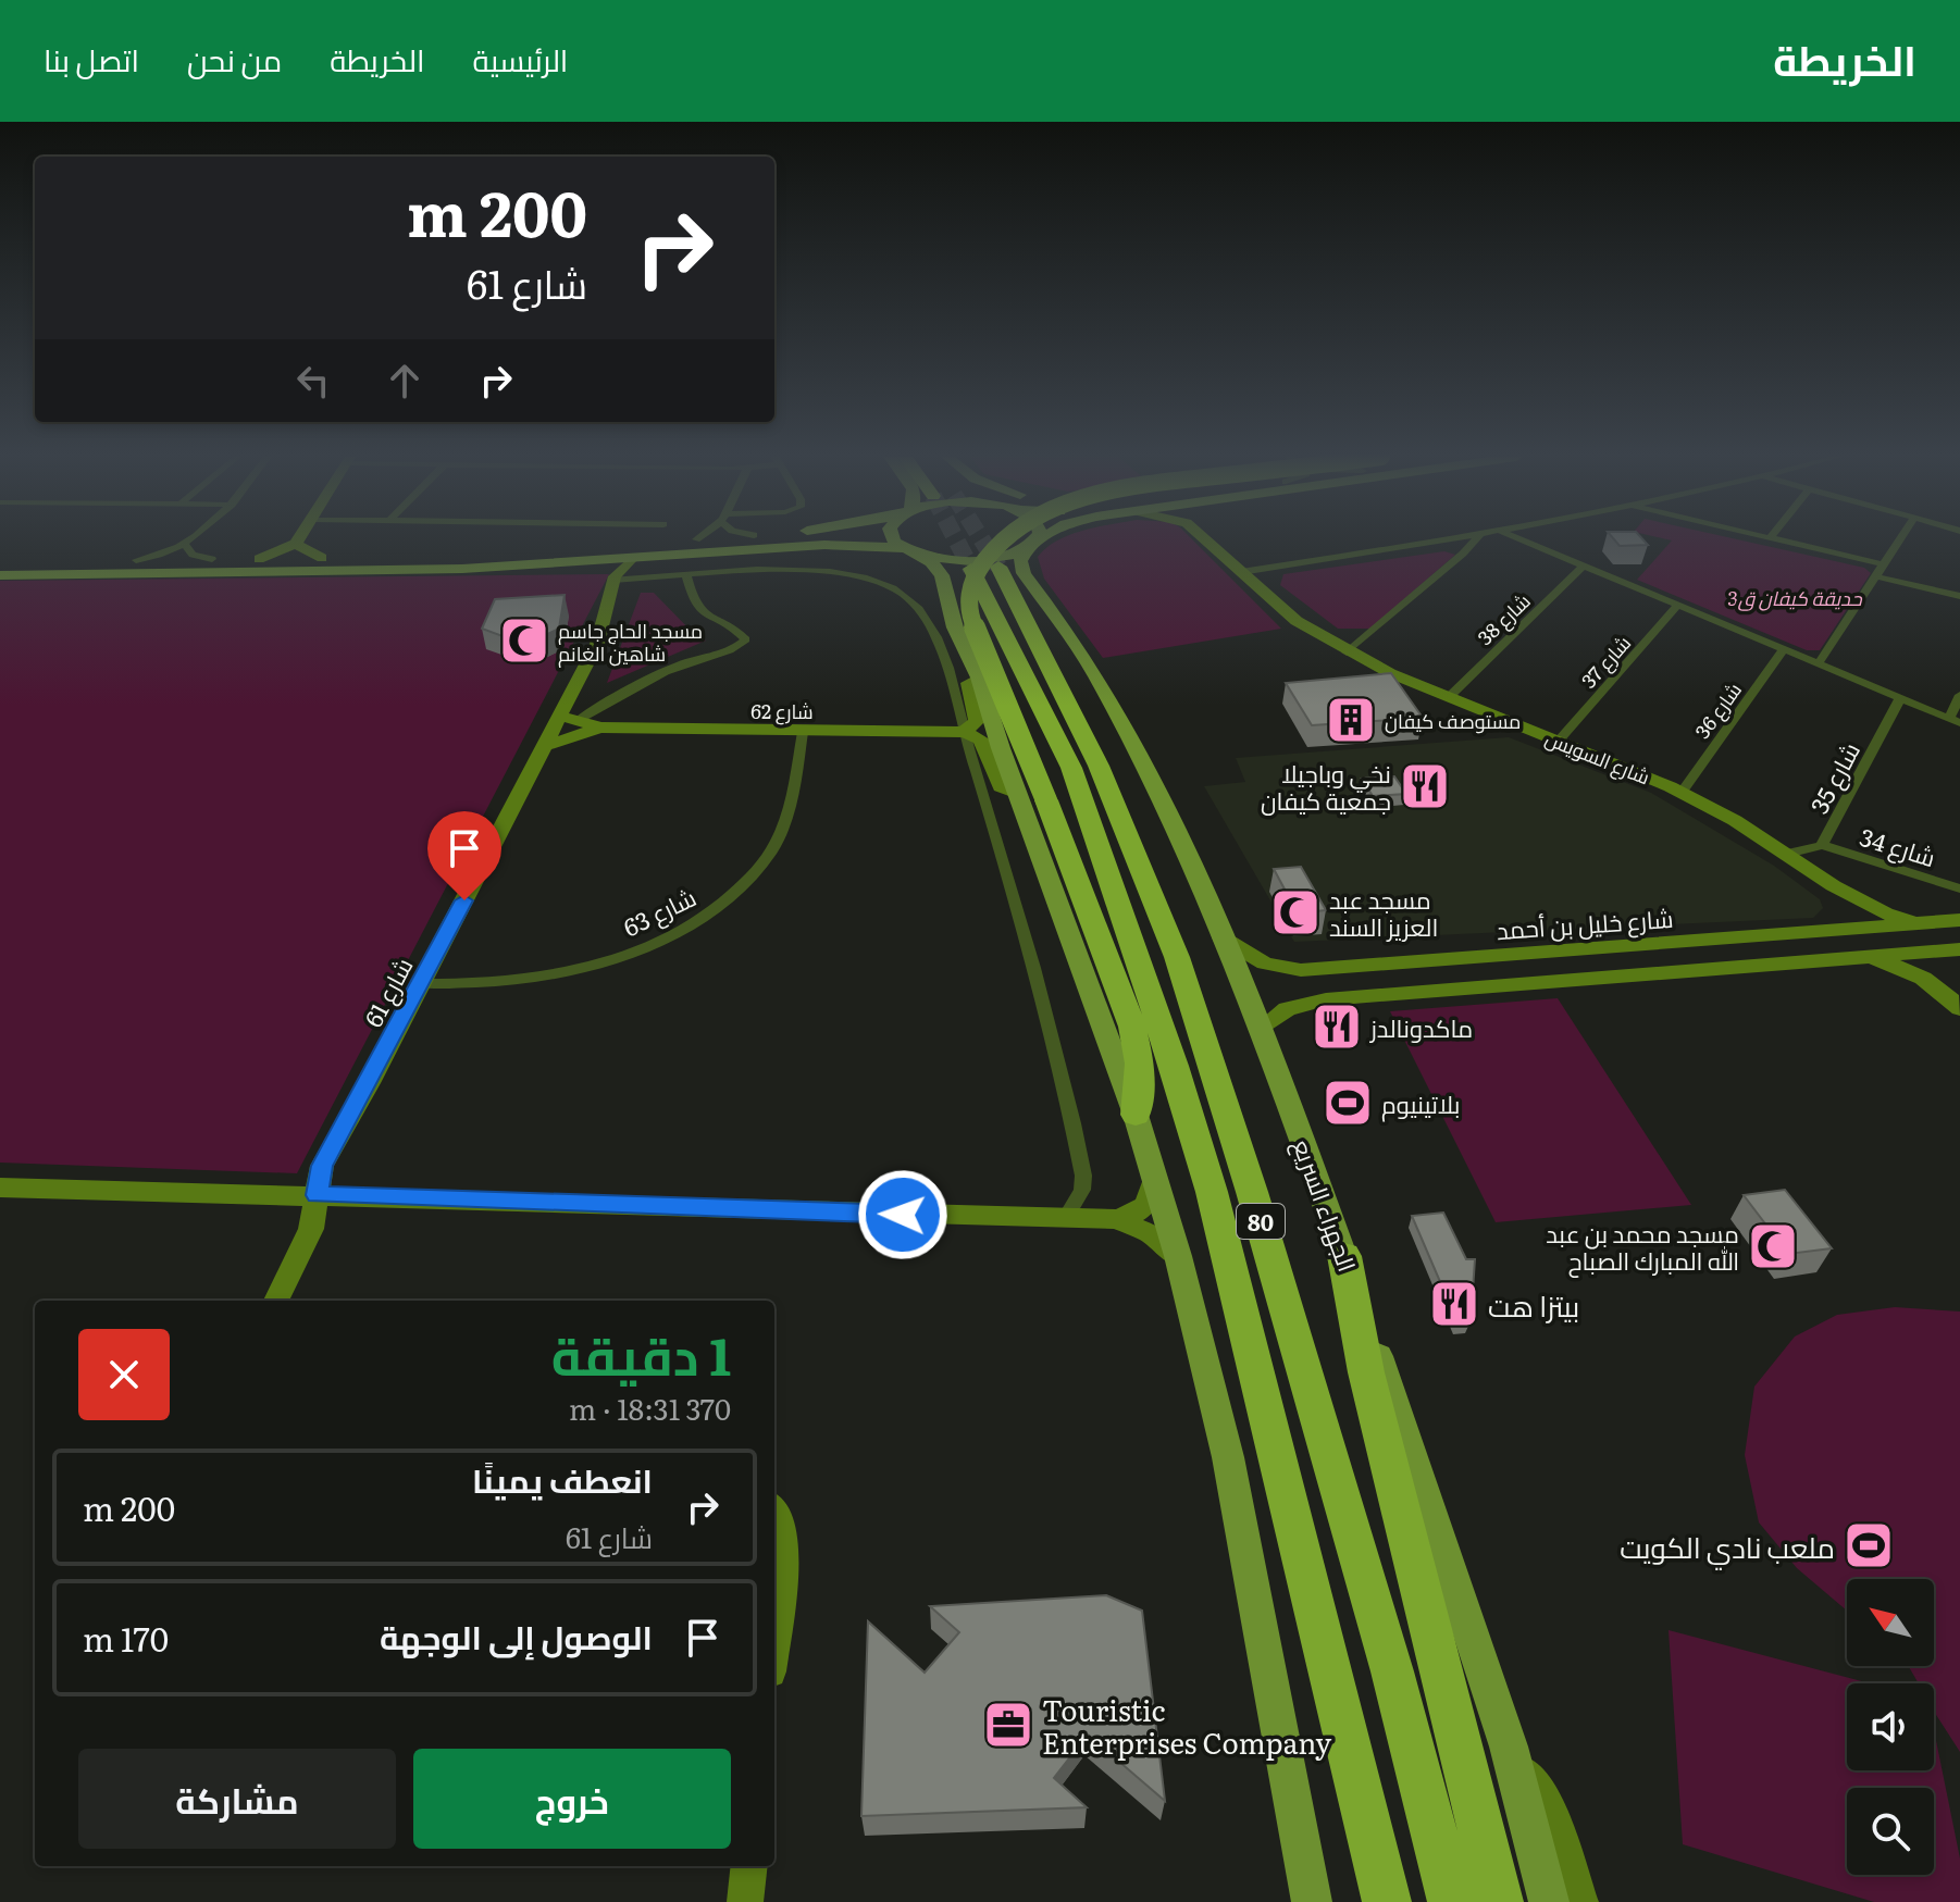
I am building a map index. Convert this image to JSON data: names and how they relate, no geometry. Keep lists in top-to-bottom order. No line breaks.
{"streets":{"highway":["80"],"main road":["الجهراء السريع"],"street":["شارع 38","شارع 37","شارع 62","شارع 36","شارع السويس","شارع 35","شارع 34","شارع 63","شارع خليل بن أحمد","شارع 61"]},"crossings":[["شارع 38","شارع السويس"],["شارع 37","شارع السويس"],["شارع 62","شارع 63"],["شارع 62","شارع 61"],["شارع 36","شارع السويس"],["شارع السويس","شارع 35"],["شارع السويس","شارع خليل بن أحمد"],["شارع 35","شارع 34"],["شارع 63","شارع 61"],["شارع خليل بن أحمد","الجهراء السريع"]],"parks":["حديقة كيفان ق3"],"places":{"mosque":["مسجد الحاج جاسم شاهين الغانم","مسجد عبد العزيز السند","مسجد محمد بن عبد الله المبارك الصباح"],"building":["مستوصف كيفان"],"restaurant":["نخي وباجيلا جمعية كيفان","ماكدونالدز","بيتزا هت"],"sports":["بلاتينيوم","ملعب نادي الكويت"],"office":["Touristic Enterprises Company"]},"north":"top left","page":{"header":"الخريطة","nav":["الرئيسية","الخريطة","من نحن","اتصل بنا"],"turn":["200 m","شارع 61"],"heading":["1 دقيقة","370 m · 18:31"],"list":[{"name":"انعطف يمينًا","note":"شارع 61","value":"200 m"},{"name":"الوصول إلى الوجهة","value":"170 m"}],"buttons":["خروج","مشاركة"]}}
